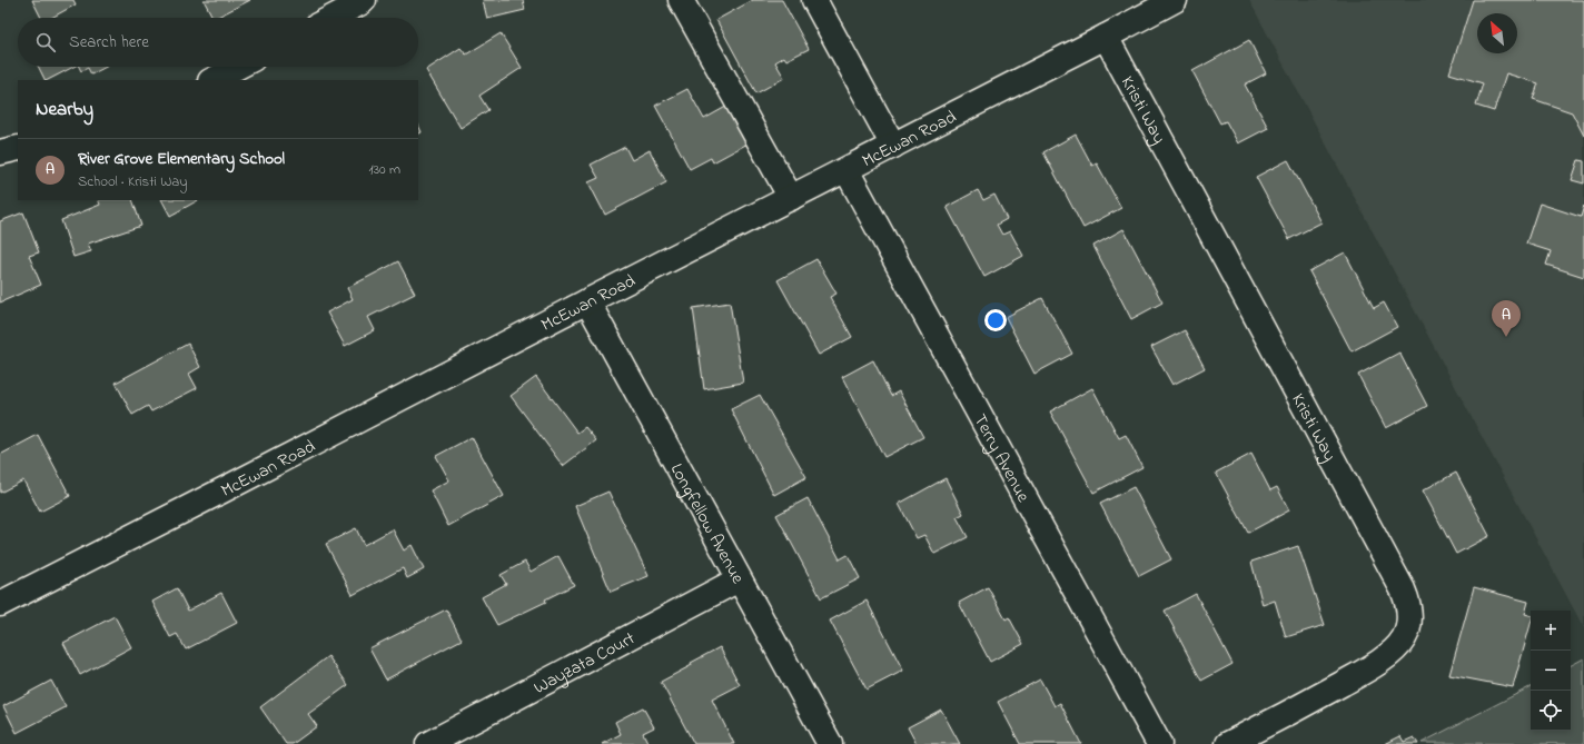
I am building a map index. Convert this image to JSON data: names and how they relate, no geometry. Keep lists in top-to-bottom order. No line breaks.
{"streets":{"street":["Kristi Way","McEwan Road","Terry Avenue","Longfellow Avenue","Wayzata Court"]},"crossings":[["Kristi Way","McEwan Road"],["McEwan Road","Terry Avenue"],["McEwan Road","Longfellow Avenue"],["Longfellow Avenue","Wayzata Court"]],"north":"top left","page":{"search":"Search here","heading":"Nearby","list":[{"mark":"A","name":"River Grove Elementary School","note":"School · Kristi Way","value":"130 m"}],"pins":"A","map_buttons":["+","−"]}}
